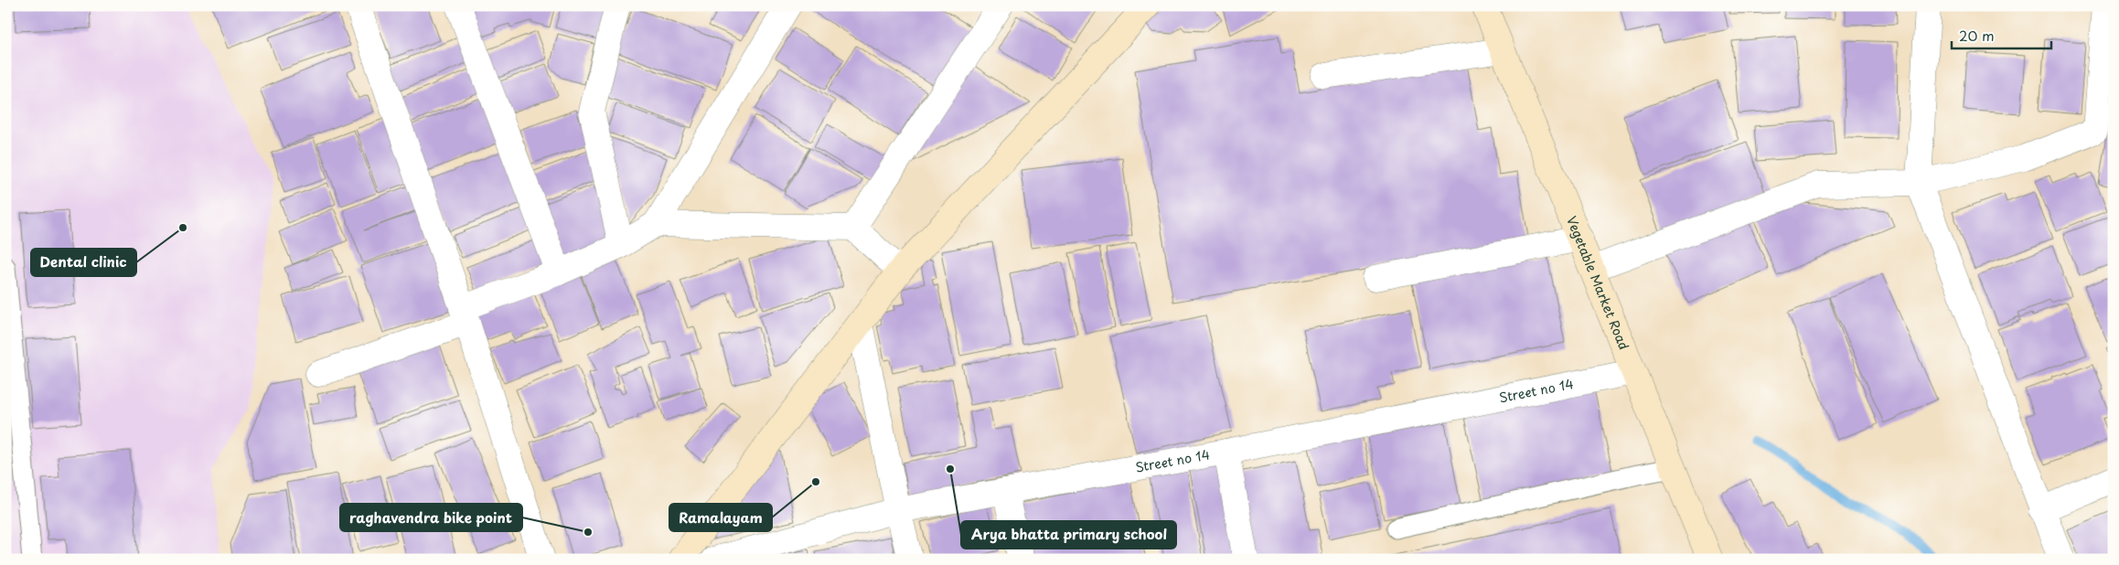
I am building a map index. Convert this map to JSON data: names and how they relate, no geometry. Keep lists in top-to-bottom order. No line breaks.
{"streets":{"street":["Vegetable Market Road","Street no 14"]},"crossings":[["Vegetable Market Road","Street no 14"]],"places":["Dental clinic","Arya bhatta primary school","Ramalayam","raghavendra bike point"],"scale_bar":"20 m"}
